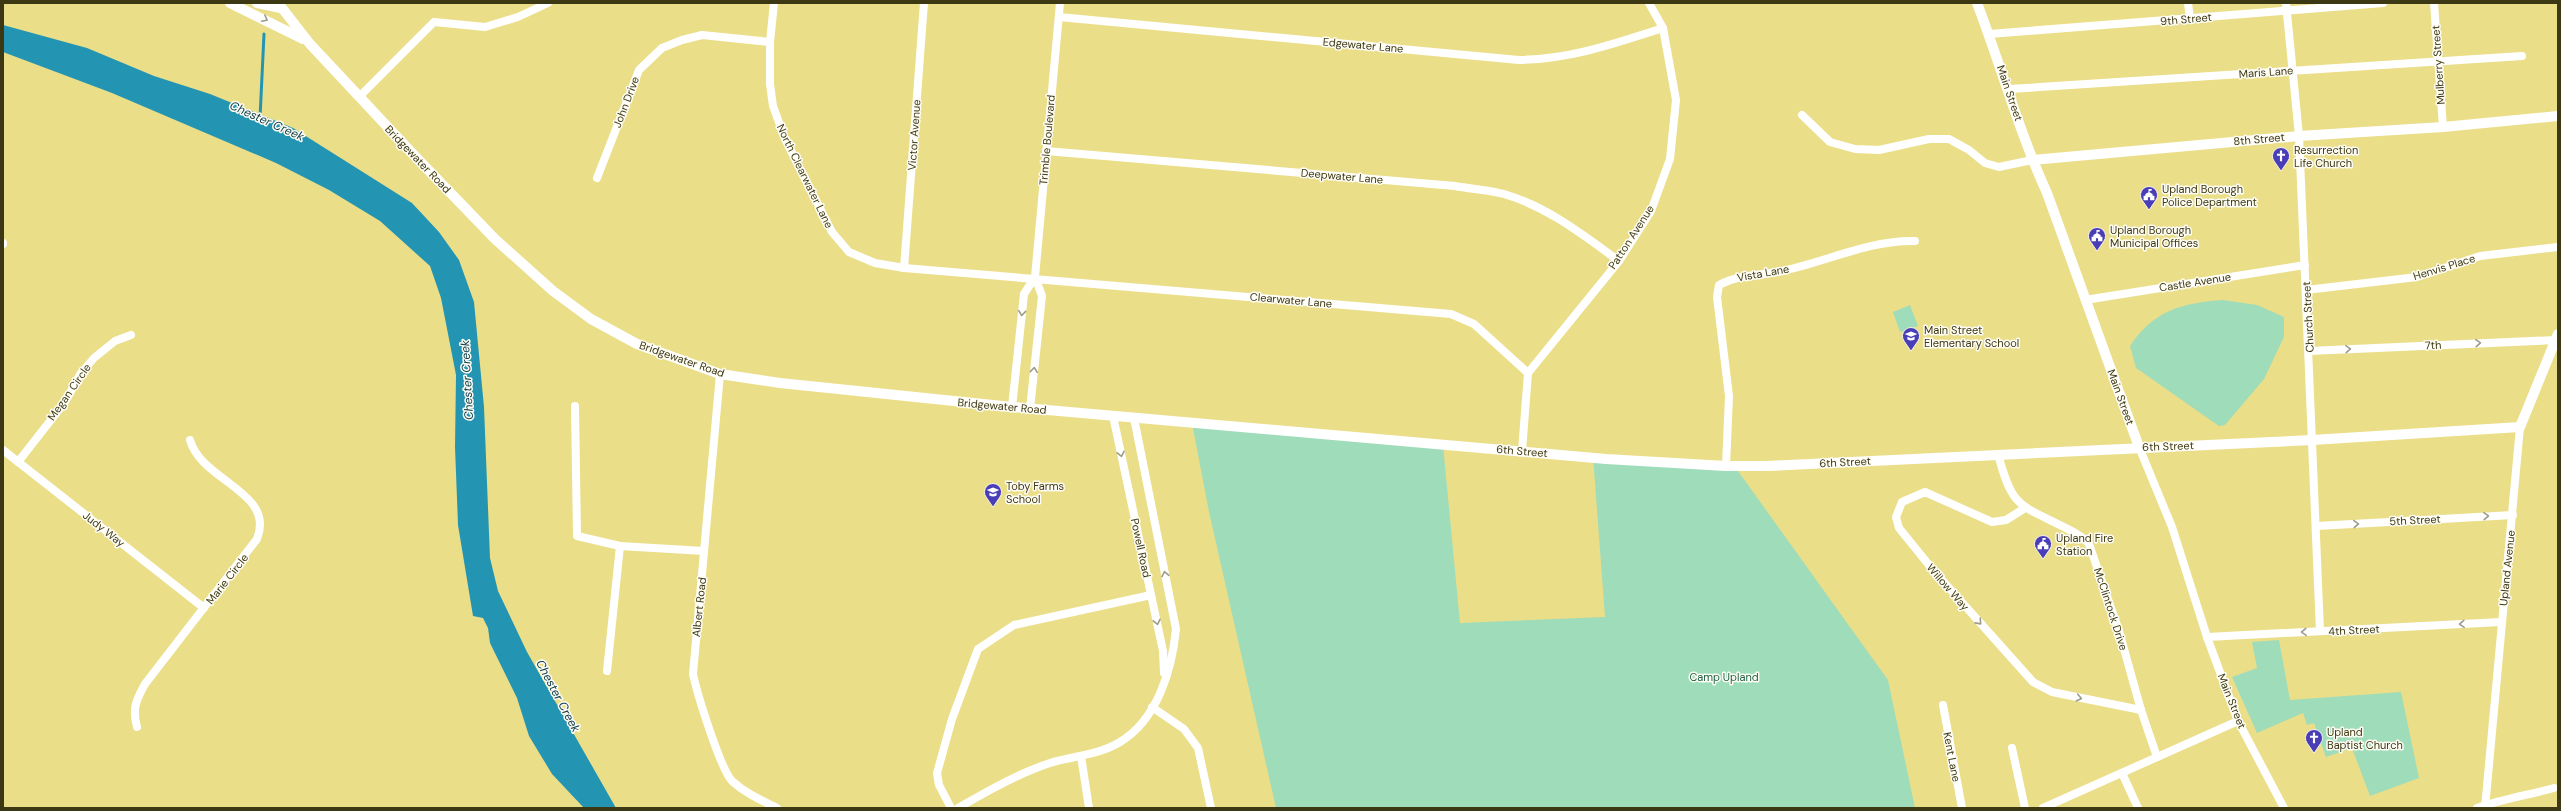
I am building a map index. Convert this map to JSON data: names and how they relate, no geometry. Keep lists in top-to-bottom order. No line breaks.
{"streets":{"street":["9th Street","Edgewater Lane","Mulberry Street","Maris Lane","Main Street","John Drive","Victor Avenue","8th Street","Trimble Boulevard","Bridgewater Road","North Clearwater Lane","Deepwater Lane","Patton Avenue","Henvis Place","Vista Lane","Castle Avenue","Clearwater Lane","Church Street","7th","Megan Circle","6th Street","5th Street","Judy Way","Powell Road","Upland Avenue","Marie Circle","Willow Way","Albert Road","McClintock Drive","4th Street","Kent Lane"]},"crossings":[["9th Street","Main Street"],["9th Street","Church Street"],["Edgewater Lane","Trimble Boulevard"],["Edgewater Lane","Patton Avenue"],["Mulberry Street","Maris Lane"],["Mulberry Street","8th Street"],["Maris Lane","Main Street"],["Maris Lane","Church Street"],["Main Street","8th Street"],["Main Street","Castle Avenue"],["Main Street","6th Street"],["Main Street","4th Street"],["John Drive","North Clearwater Lane"],["Victor Avenue","North Clearwater Lane"],["8th Street","Church Street"],["Trimble Boulevard","Bridgewater Road"],["Trimble Boulevard","North Clearwater Lane"],["Trimble Boulevard","Deepwater Lane"],["Trimble Boulevard","Clearwater Lane"],["Bridgewater Road","6th Street"],["Bridgewater Road","Powell Road"],["Bridgewater Road","Albert Road"],["North Clearwater Lane","Clearwater Lane"],["Deepwater Lane","Patton Avenue"],["Patton Avenue","Clearwater Lane"],["Henvis Place","Church Street"],["Vista Lane","6th Street"],["Castle Avenue","Church Street"],["Church Street","7th"],["Church Street","6th Street"],["Church Street","5th Street"],["Church Street","4th Street"],["7th","Upland Avenue"],["Megan Circle","Judy Way"],["6th Street","Upland Avenue"],["6th Street","McClintock Drive"],["5th Street","Upland Avenue"],["Judy Way","Marie Circle"],["Upland Avenue","4th Street"],["Willow Way","McClintock Drive"]],"one_way":["7th","5th Street","4th Street"],"water":["Chester Creek"],"parks":["Camp Upland"],"places":{"church":["Resurrection Life Church","Upland Baptist Church"],"public building":["Upland Borough Police Department","Upland Borough Municipal Offices","Upland Fire Station"],"school or university":["Main Street Elementary School","Toby Farms School"]}}
